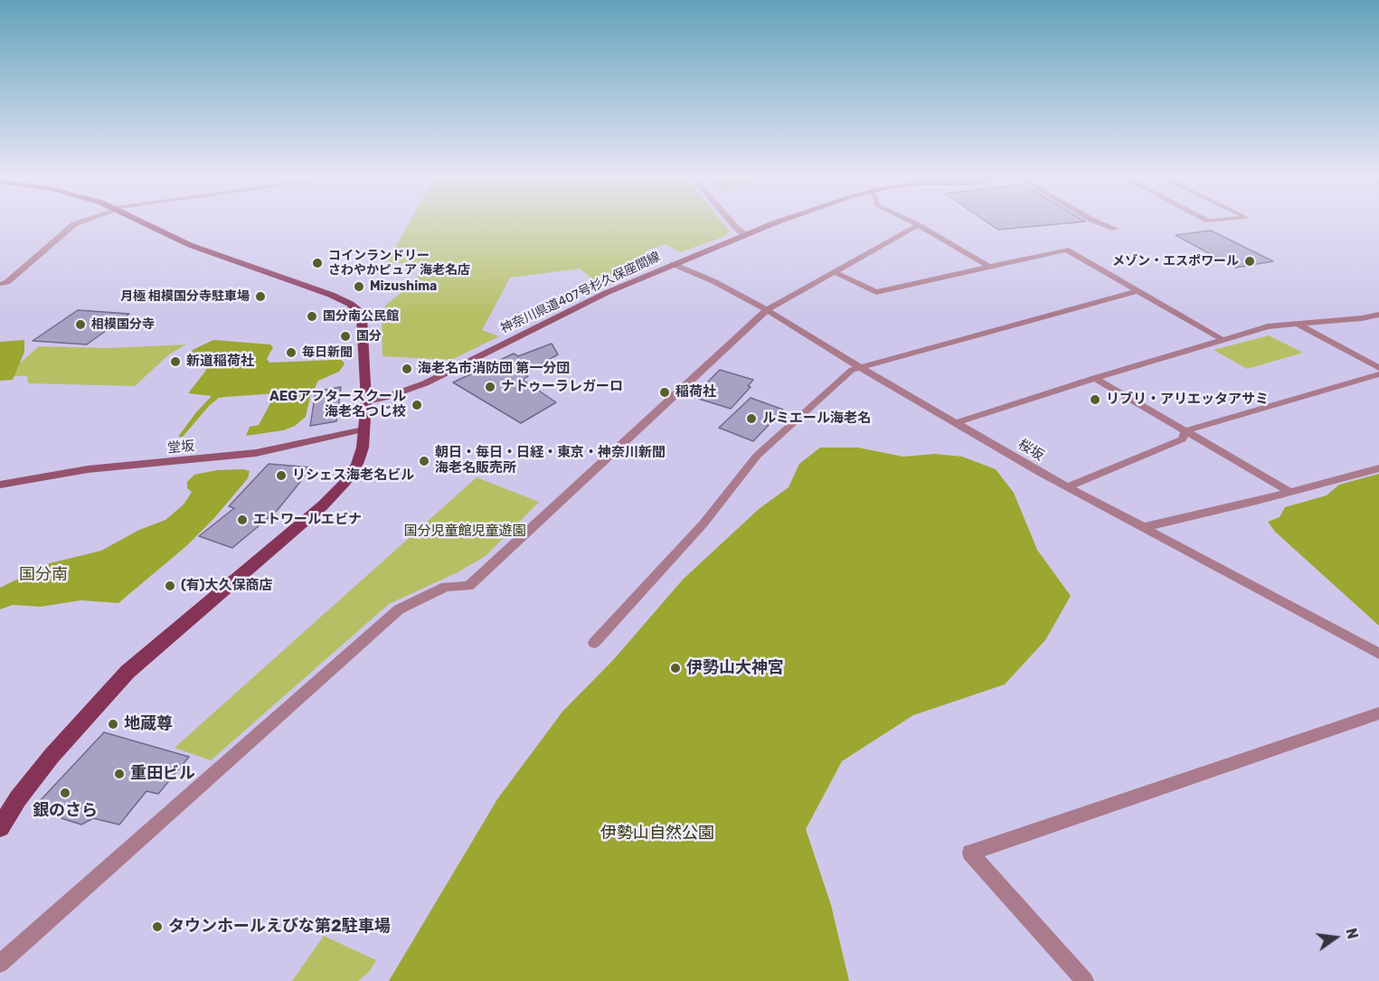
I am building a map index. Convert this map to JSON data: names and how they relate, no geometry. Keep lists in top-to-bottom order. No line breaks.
{"streets":{"main road":["神奈川県道407号杉久保座間線","堂坂"],"street":["桜坂"]},"crossings":[["神奈川県道407号杉久保座間線","桜坂"]],"districts":["国分南"],"parks":["国分児童館児童遊園","伊勢山自然公園"],"places":["メゾン・エスポワール","コインランドリー さわやかピュア 海老名店","Mizushima","月極 相模国分寺駐車場","国分南公民館","相模国分寺","国分","毎日新聞","新道稲荷社","海老名市消防団 第一分団","ナトゥーラレガーロ","稲荷社","リブリ・アリエッタアサミ","AEGアフタースクール 海老名つじ校","ルミエール海老名","朝日・毎日・日経・東京・神奈川新聞 海老名販売所","リシェス海老名ビル","エトワールエビナ","(有)大久保商店","伊勢山大神宮","地蔵尊","重田ビル","銀のさら","タウンホールえびな第2駐車場"],"north":"right"}
